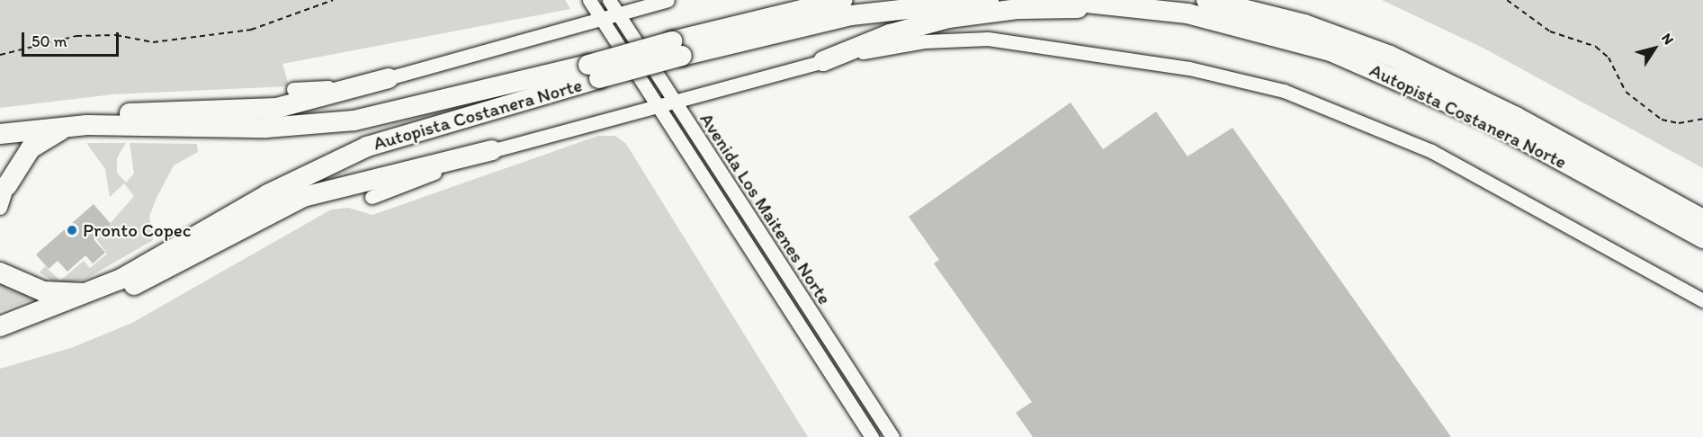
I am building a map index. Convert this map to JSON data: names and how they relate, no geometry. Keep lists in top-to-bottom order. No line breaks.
{"streets":{"highway":["Autopista Costanera Norte"],"street":["Avenida Los Maitenes Norte"]},"places":["Pronto Copec"],"scale_bar":"50 m","north":"top right"}
